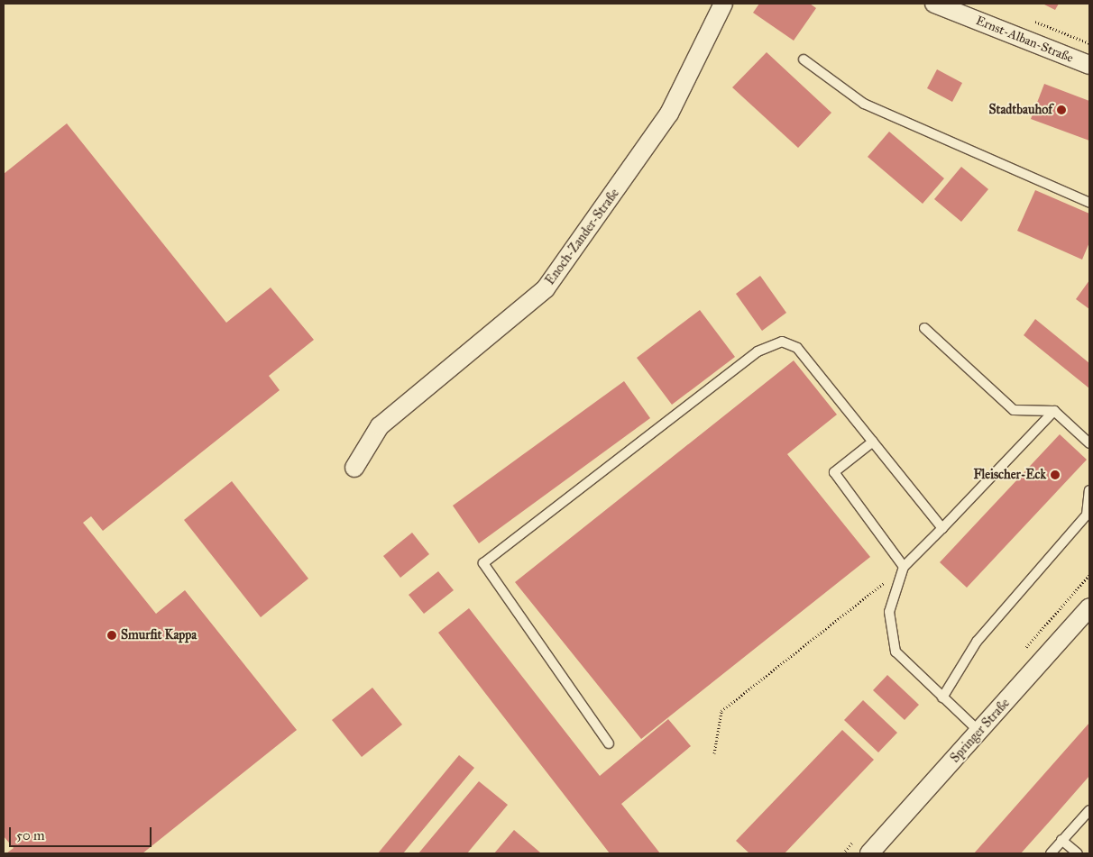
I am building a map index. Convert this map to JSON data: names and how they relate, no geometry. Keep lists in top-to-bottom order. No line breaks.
{"streets":{"street":["Ernst-Alban-Straße","Enoch-Zander-Straße","Springer Straße"]},"places":["Stadtbauhof","Fleischer-Eck","Smurfit Kappa"],"scale_bar":"50 m"}
